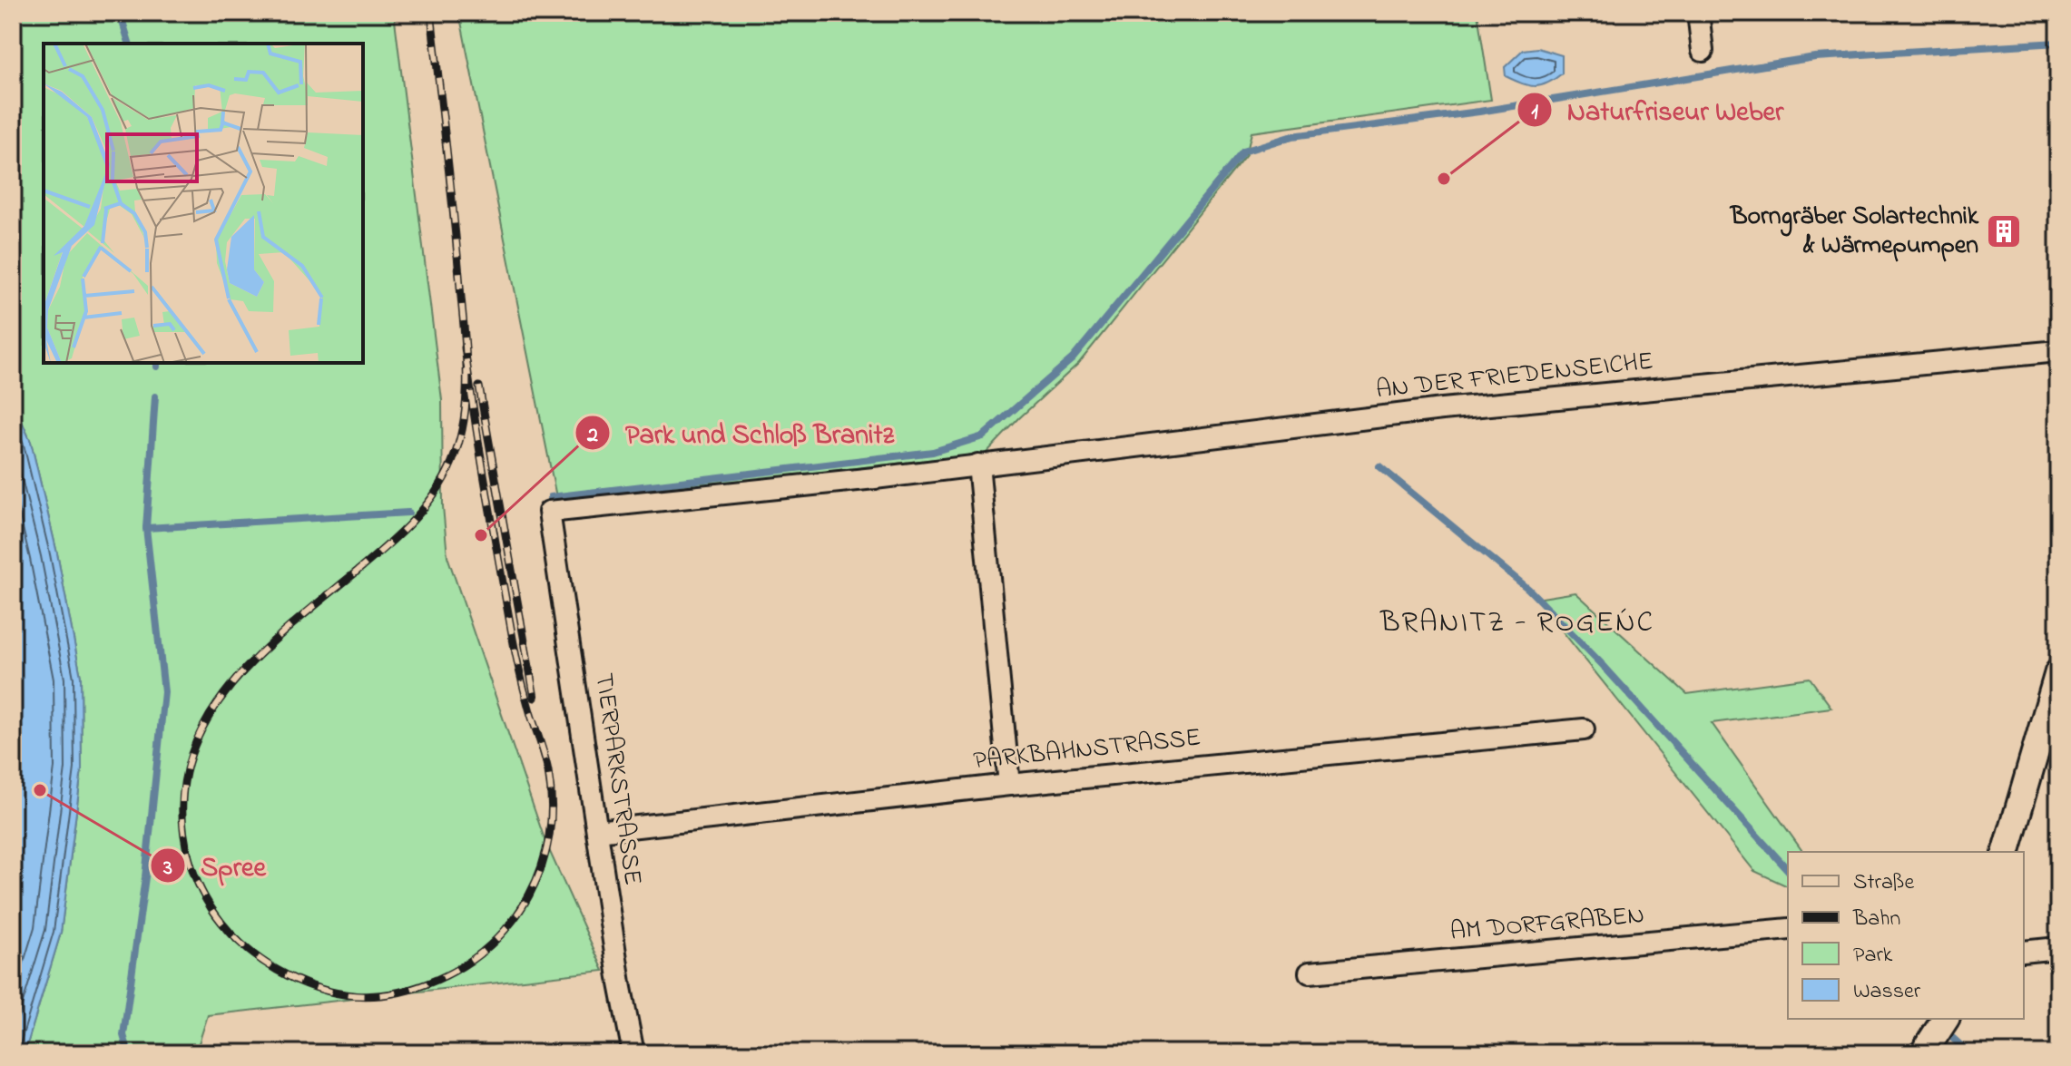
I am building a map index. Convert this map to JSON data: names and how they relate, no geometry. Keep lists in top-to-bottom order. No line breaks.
{"streets":{"street":["AN DER FRIEDENSEICHE","PARKBAHNSTRASSE","TIERPARKSTRASSE","AM DORFGRABEN"]},"crossings":[["AN DER FRIEDENSEICHE","TIERPARKSTRASSE"],["PARKBAHNSTRASSE","TIERPARKSTRASSE"]],"districts":["BRANITZ - ROGEŃC"],"places":{"other":["Naturfriseur Weber","Park und Schloß Branitz","Spree"],"building":["Borngräber Solartechnik & Wärmepumpen"]},"legend":["Straße","Bahn","Park","Wasser"]}
